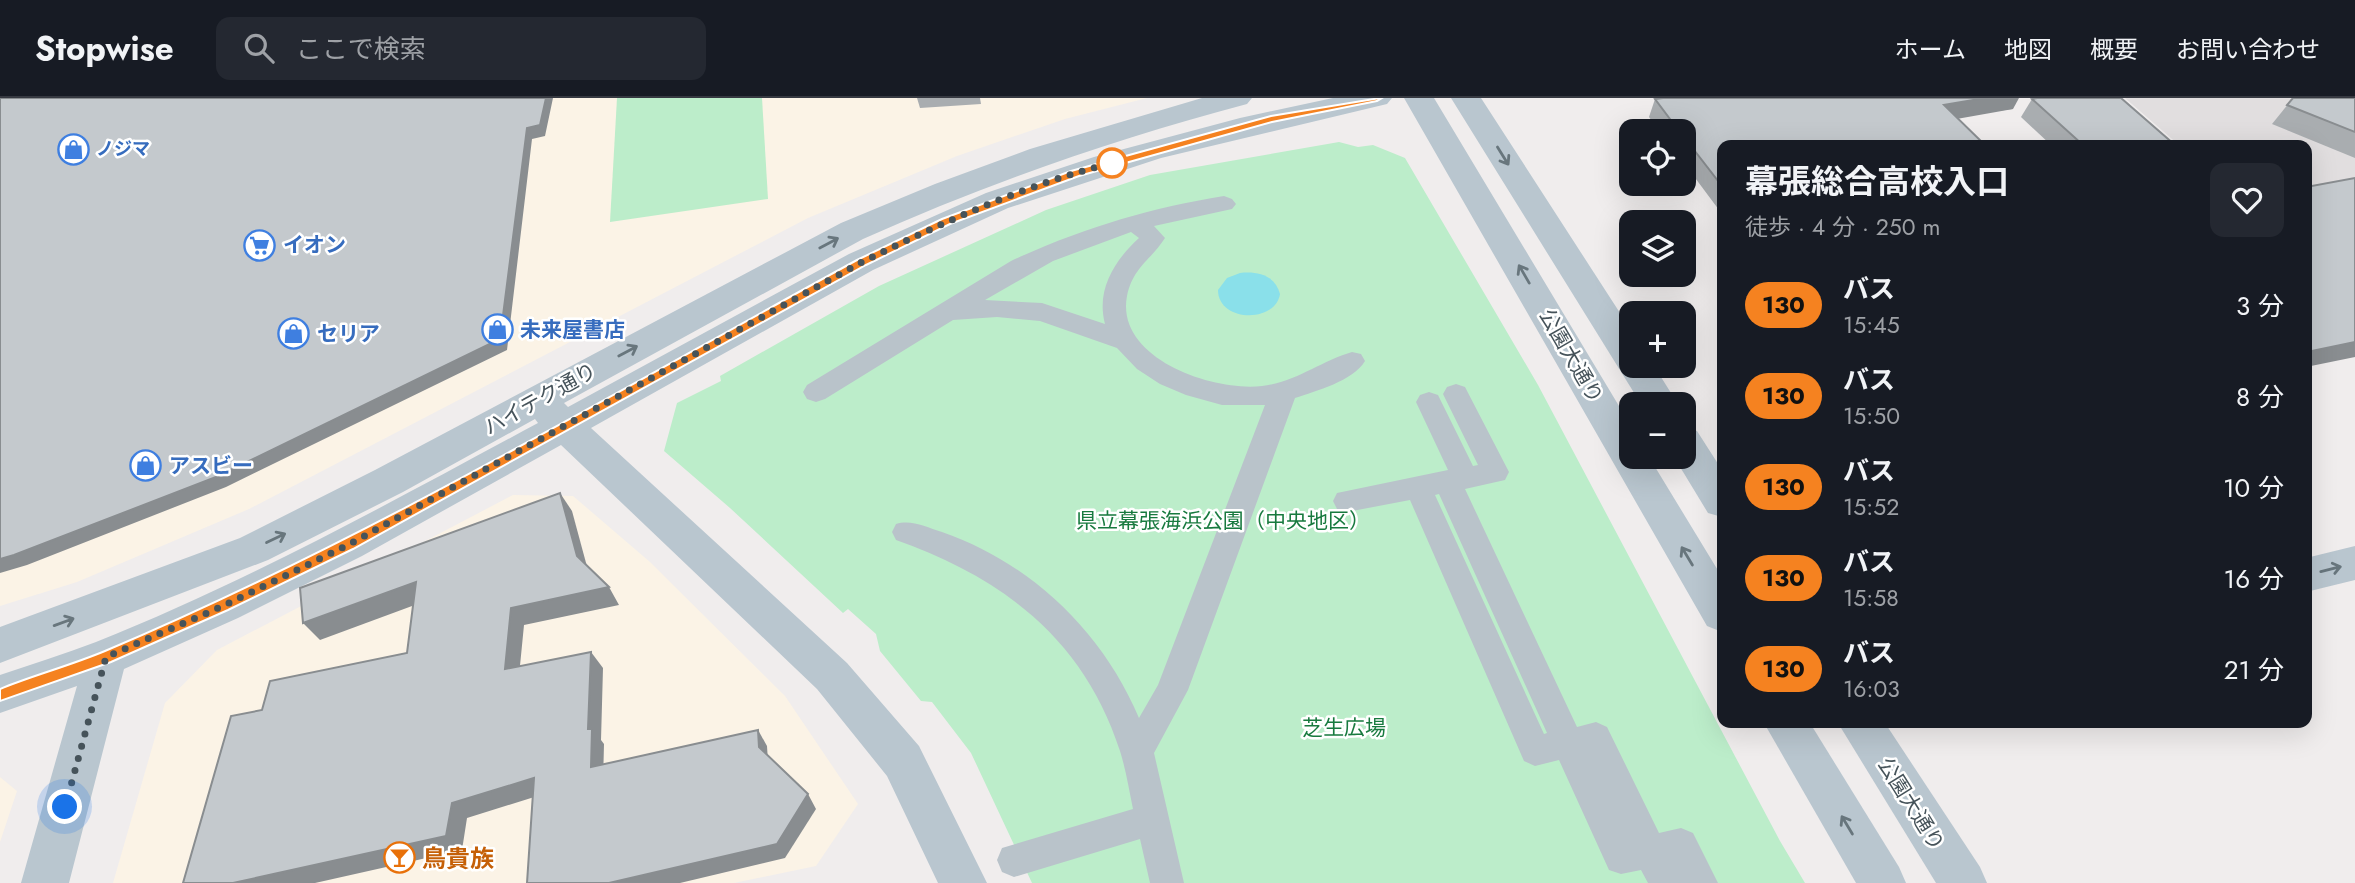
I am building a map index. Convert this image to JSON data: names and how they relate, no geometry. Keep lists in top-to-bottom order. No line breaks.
{"streets":{"street":["公園大通り","ハイテク通り"]},"parks":["県立幕張海浜公園（中央地区）","芝生広場"],"places":{"shop":["ノジマ","未来屋書店","セリア","アスビー"],"supermarket":["イオン"],"bar":["鳥貴族"]},"lines":["bus line 130"],"page":{"header":"Stopwise","search":"ここで検索","nav":["ホーム","地図","概要","お問い合わせ"],"map_buttons":["+","−"],"heading":["幕張総合高校入口","徒歩 · 4 分 · 250 m"],"list":[{"mark":"130","name":"バス","note":"15:45","value":"3 分"},{"mark":"130","name":"バス","note":"15:50","value":"8 分"},{"mark":"130","name":"バス","note":"15:52","value":"10 分"},{"mark":"130","name":"バス","note":"15:58","value":"16 分"},{"mark":"130","name":"バス","note":"16:03","value":"21 分"}]}}
